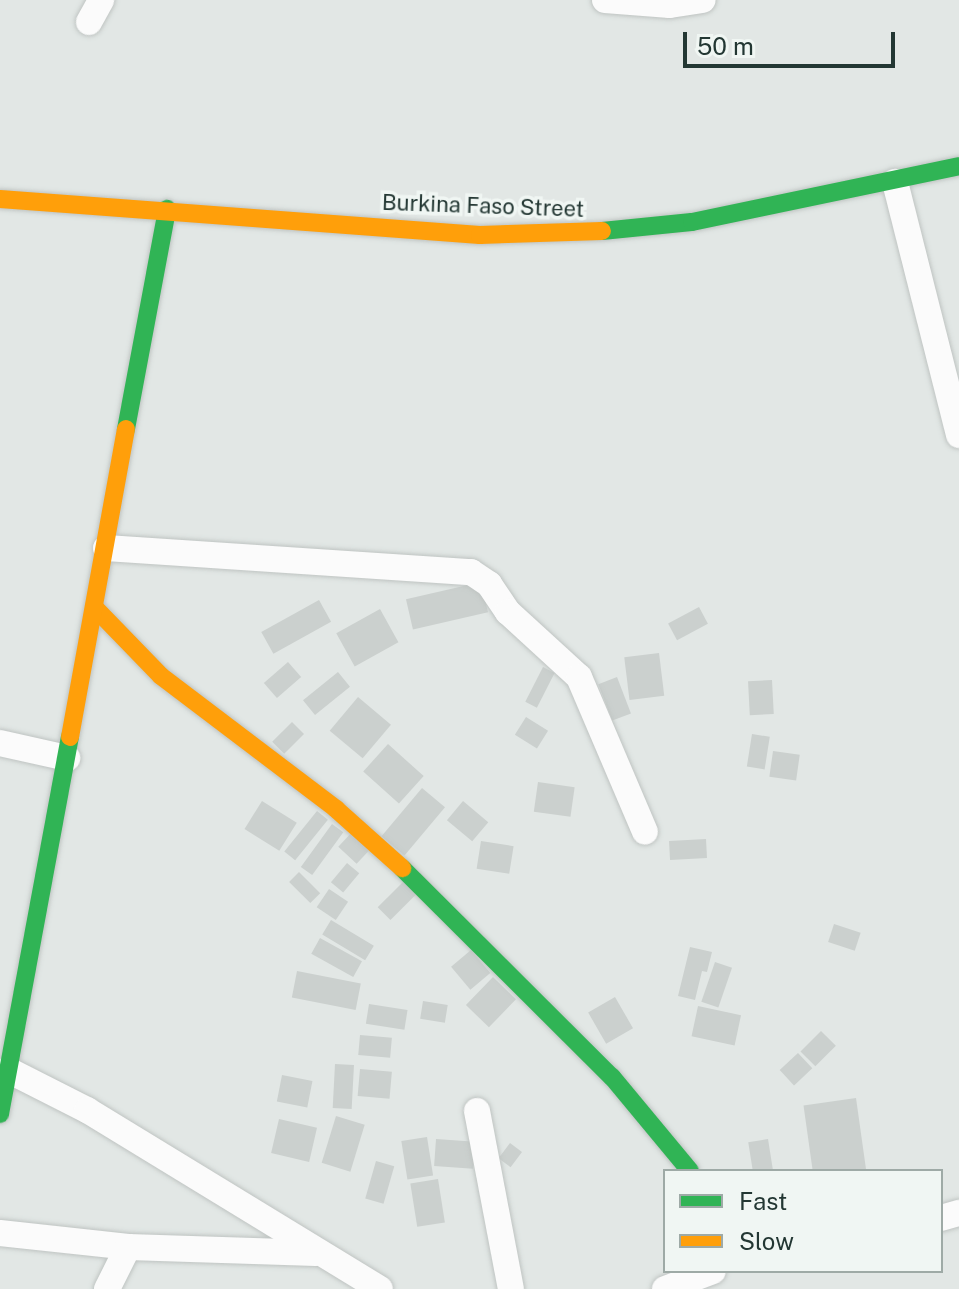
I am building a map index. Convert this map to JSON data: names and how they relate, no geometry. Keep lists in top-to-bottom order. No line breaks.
{"streets":{"street":["Burkina Faso Street"]},"legend":["Fast","Slow"],"scale_bar":"50 m"}
